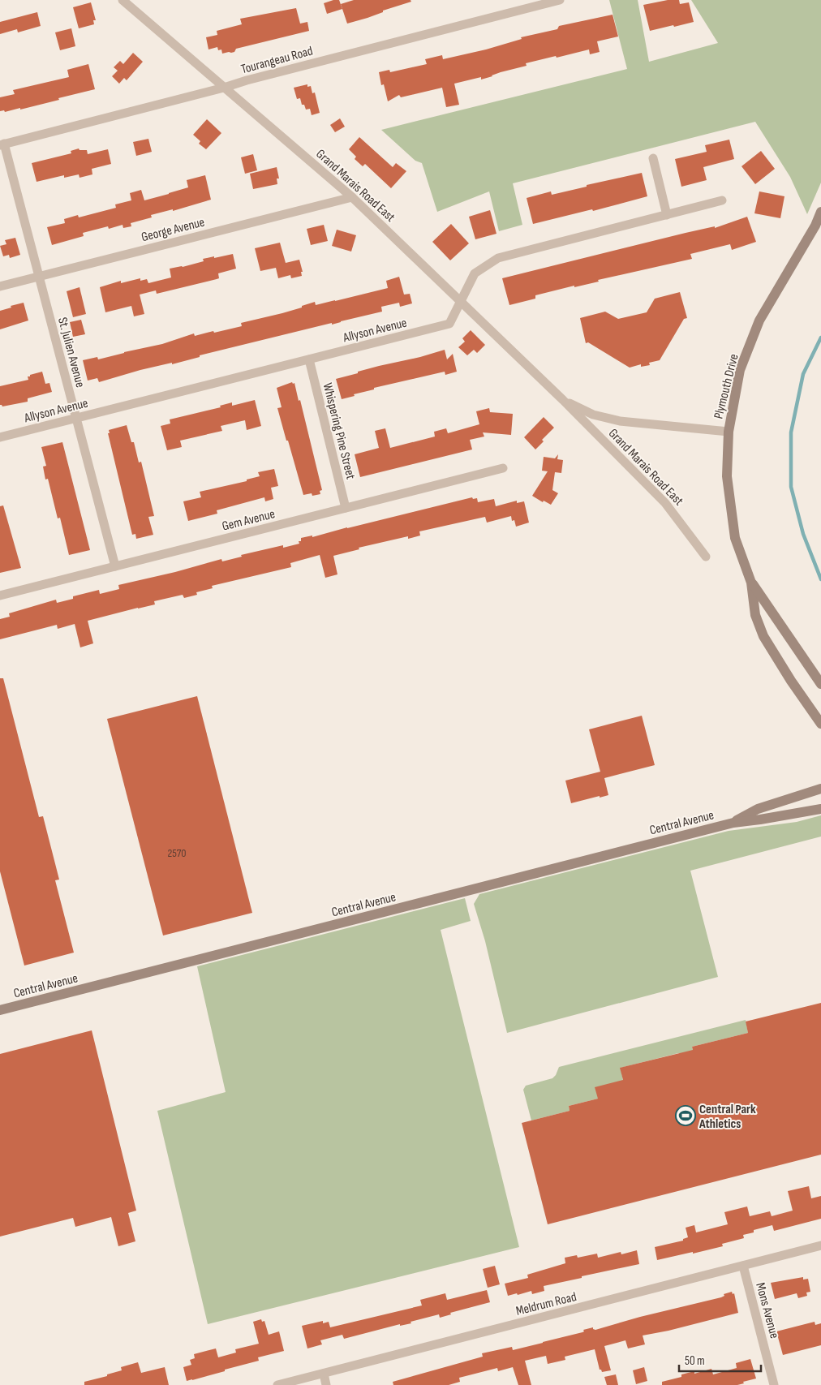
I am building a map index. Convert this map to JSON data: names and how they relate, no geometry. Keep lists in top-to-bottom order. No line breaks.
{"streets":{"street":["Tourangeau Road","Grand Marais Road East","George Avenue","Allyson Avenue","St. Julien Avenue","Plymouth Drive","Whispering Pine Street","Gem Avenue","Central Avenue","Meldrum Road","Mons Avenue"]},"crossings":[["Tourangeau Road","Grand Marais Road East"],["Tourangeau Road","St. Julien Avenue"],["Grand Marais Road East","George Avenue"],["Grand Marais Road East","Allyson Avenue"],["Grand Marais Road East","Plymouth Drive"],["George Avenue","St. Julien Avenue"],["Allyson Avenue","St. Julien Avenue"],["Allyson Avenue","Whispering Pine Street"],["St. Julien Avenue","Gem Avenue"],["Whispering Pine Street","Gem Avenue"],["Meldrum Road","Mons Avenue"]],"places":{"sports":["Central Park Athletics"]},"house_numbers":["2570"],"scale_bar":"50 m"}
